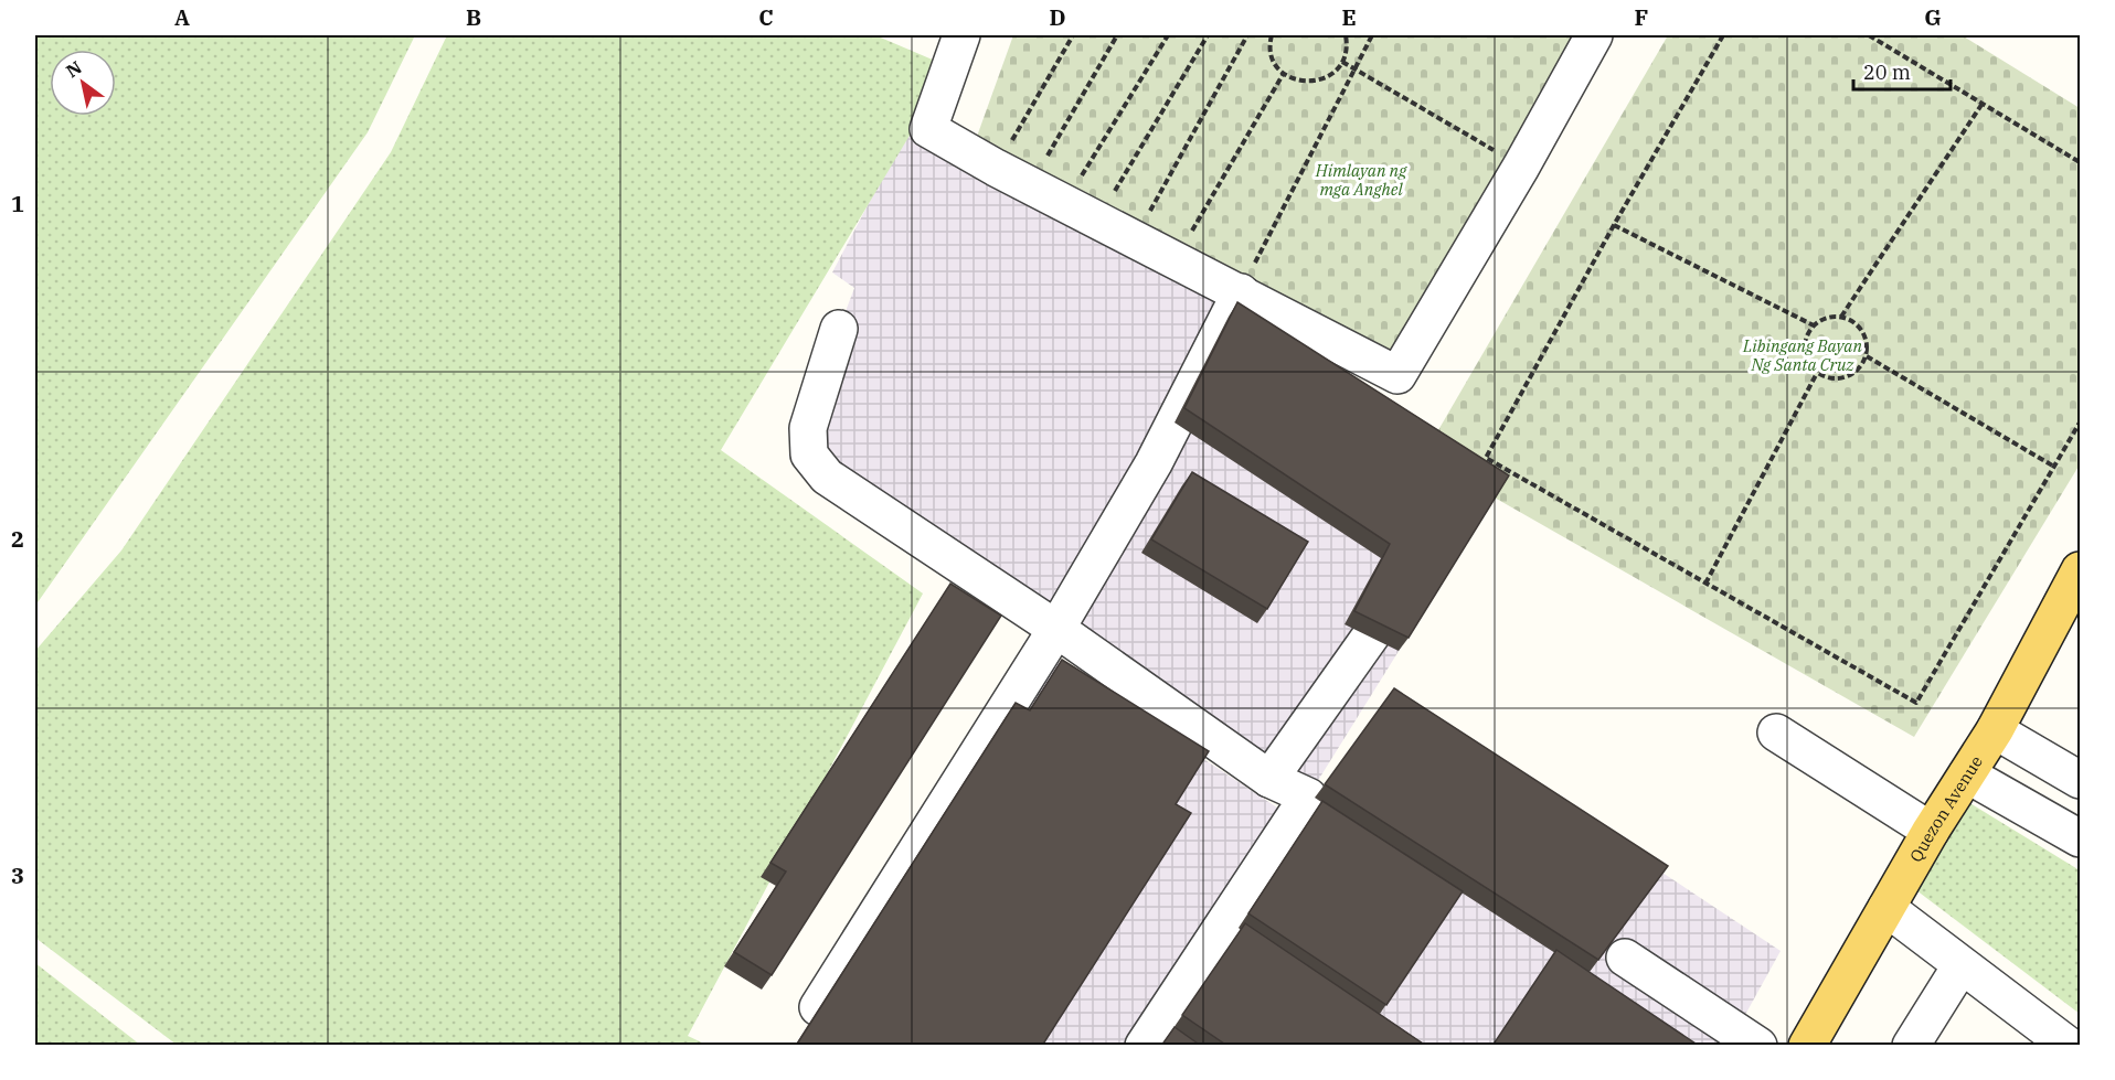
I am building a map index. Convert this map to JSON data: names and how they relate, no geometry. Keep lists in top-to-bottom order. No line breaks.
{"streets":{"main road":["Quezon Avenue"]},"parks":["Himlayan ng mga Anghel","Libingang Bayan Ng Santa Cruz"],"scale_bar":"20 m","north":"top left","grid":{"columns":["A","B","C","D","E","F","G"],"rows":["1","2","3"]}}
